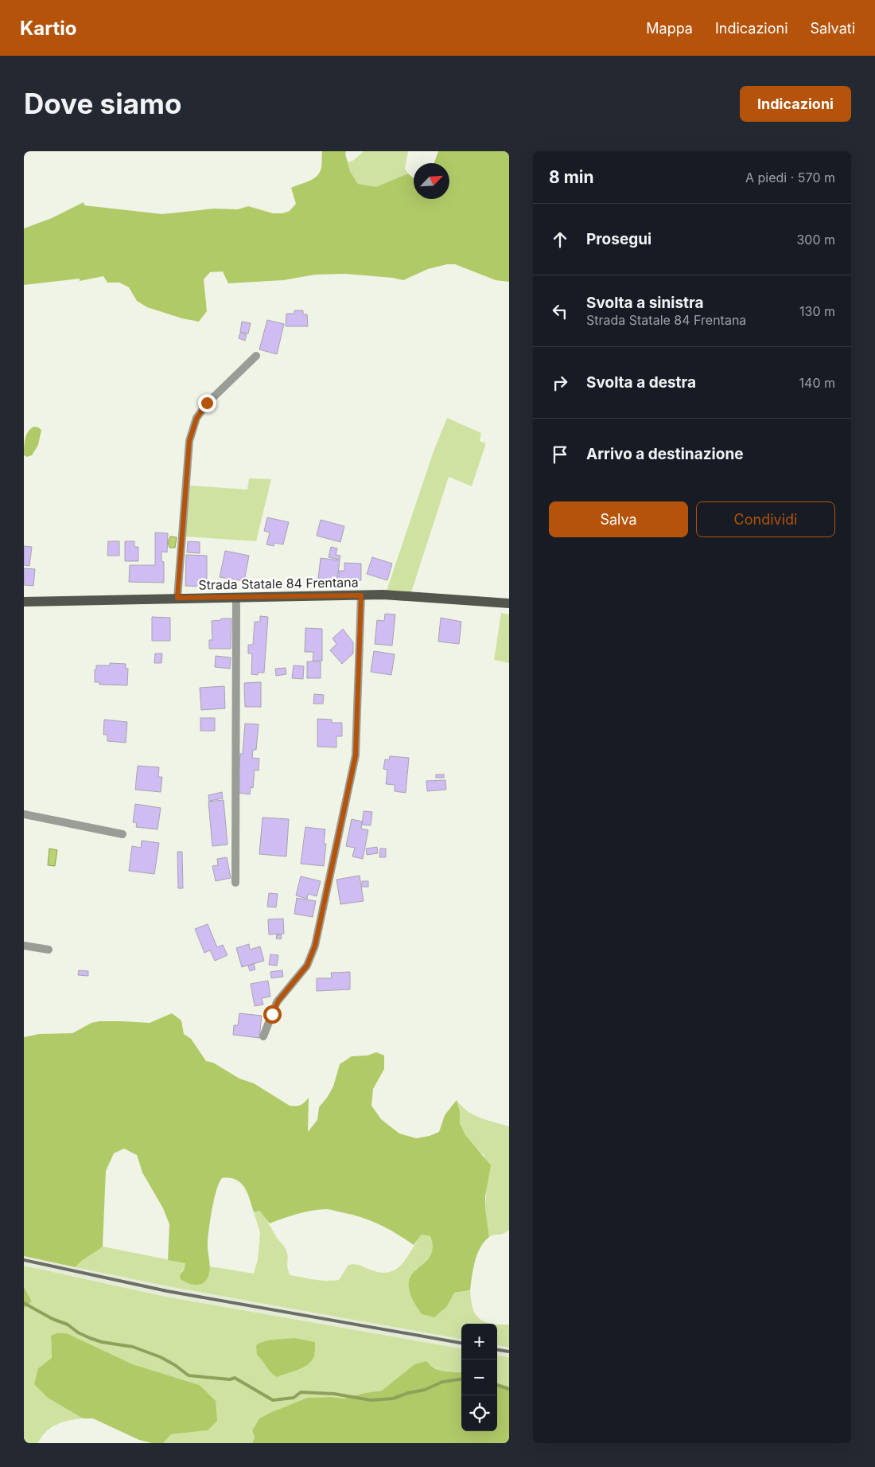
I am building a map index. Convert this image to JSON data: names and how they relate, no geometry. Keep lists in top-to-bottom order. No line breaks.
{"streets":{"main road":["Strada Statale 84 Frentana"]},"north":"top right","page":{"header":"Kartio","nav":["Mappa","Indicazioni","Salvati"],"buttons":["Indicazioni",["Salva","Condividi"]],"title":"Dove siamo","heading":["8 min","A piedi · 570 m"],"list":[["Prosegui","300 m"],["Svolta a sinistra","Strada Statale 84 Frentana","130 m"],["Svolta a destra","140 m"],"Arrivo a destinazione"],"map_buttons":["+","−"]}}
